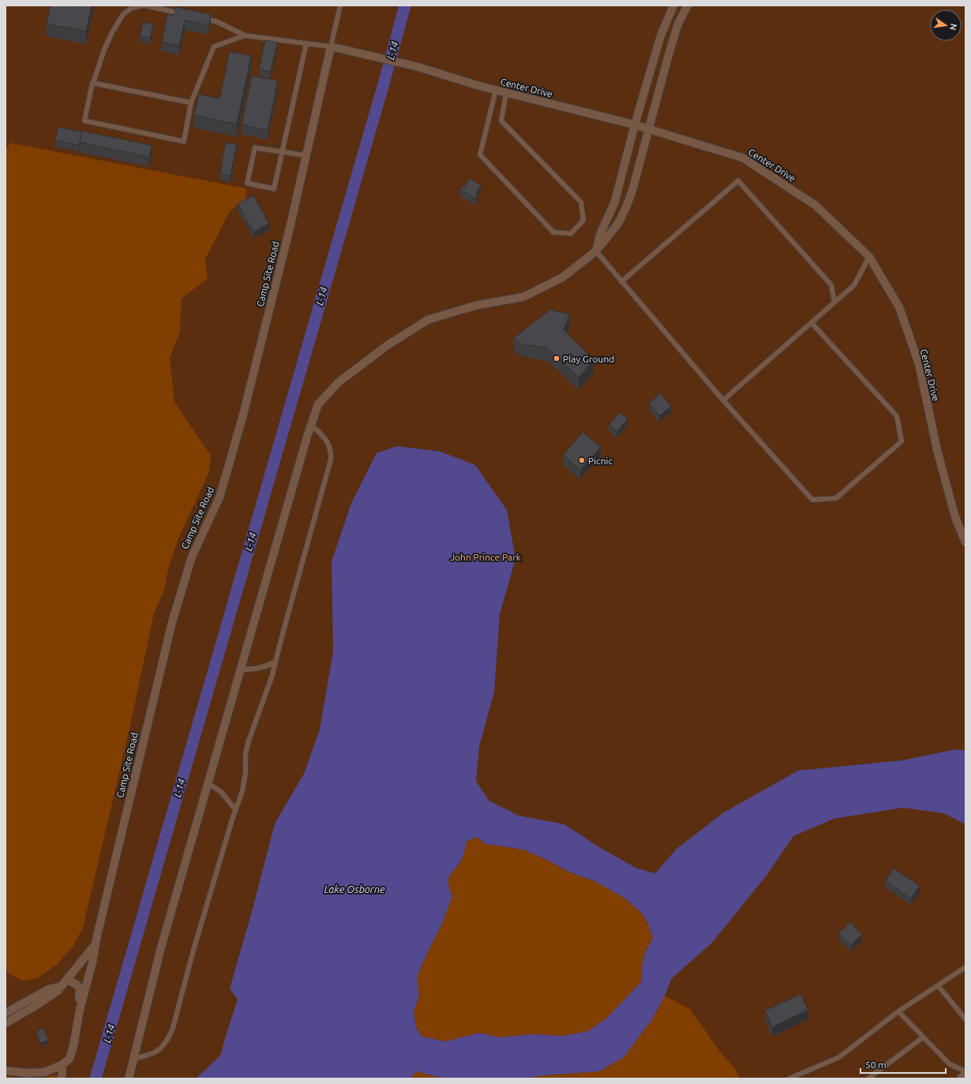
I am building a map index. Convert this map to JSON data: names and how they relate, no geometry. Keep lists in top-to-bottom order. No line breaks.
{"streets":{"street":["Center Drive","Camp Site Road"]},"crossings":[["Center Drive","Camp Site Road"]],"water":["L-14","Lake Osborne"],"parks":["John Prince Park"],"places":["Play Ground","Picnic"],"scale_bar":"50 m","north":"right"}
